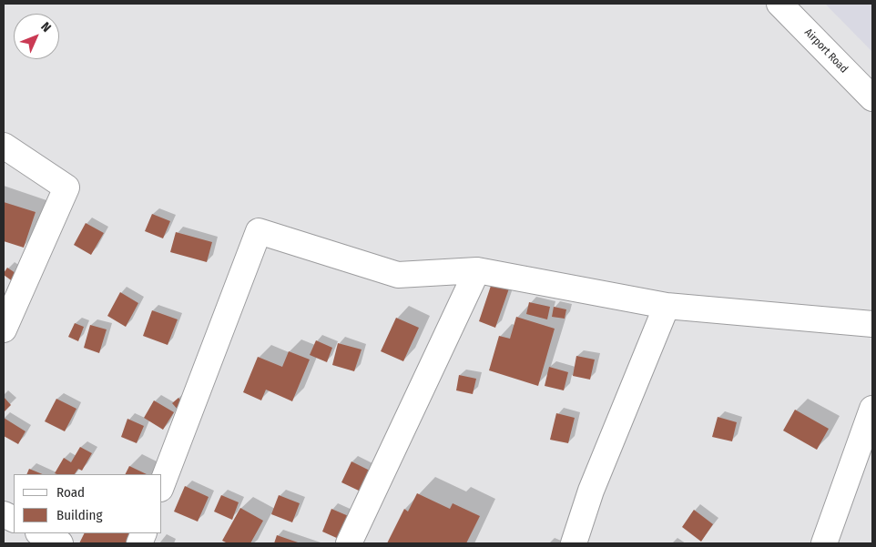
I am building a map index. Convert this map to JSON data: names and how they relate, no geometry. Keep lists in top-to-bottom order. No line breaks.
{"streets":{"street":["Airport Road"]},"legend":["Road","Building"],"north":"top right"}
